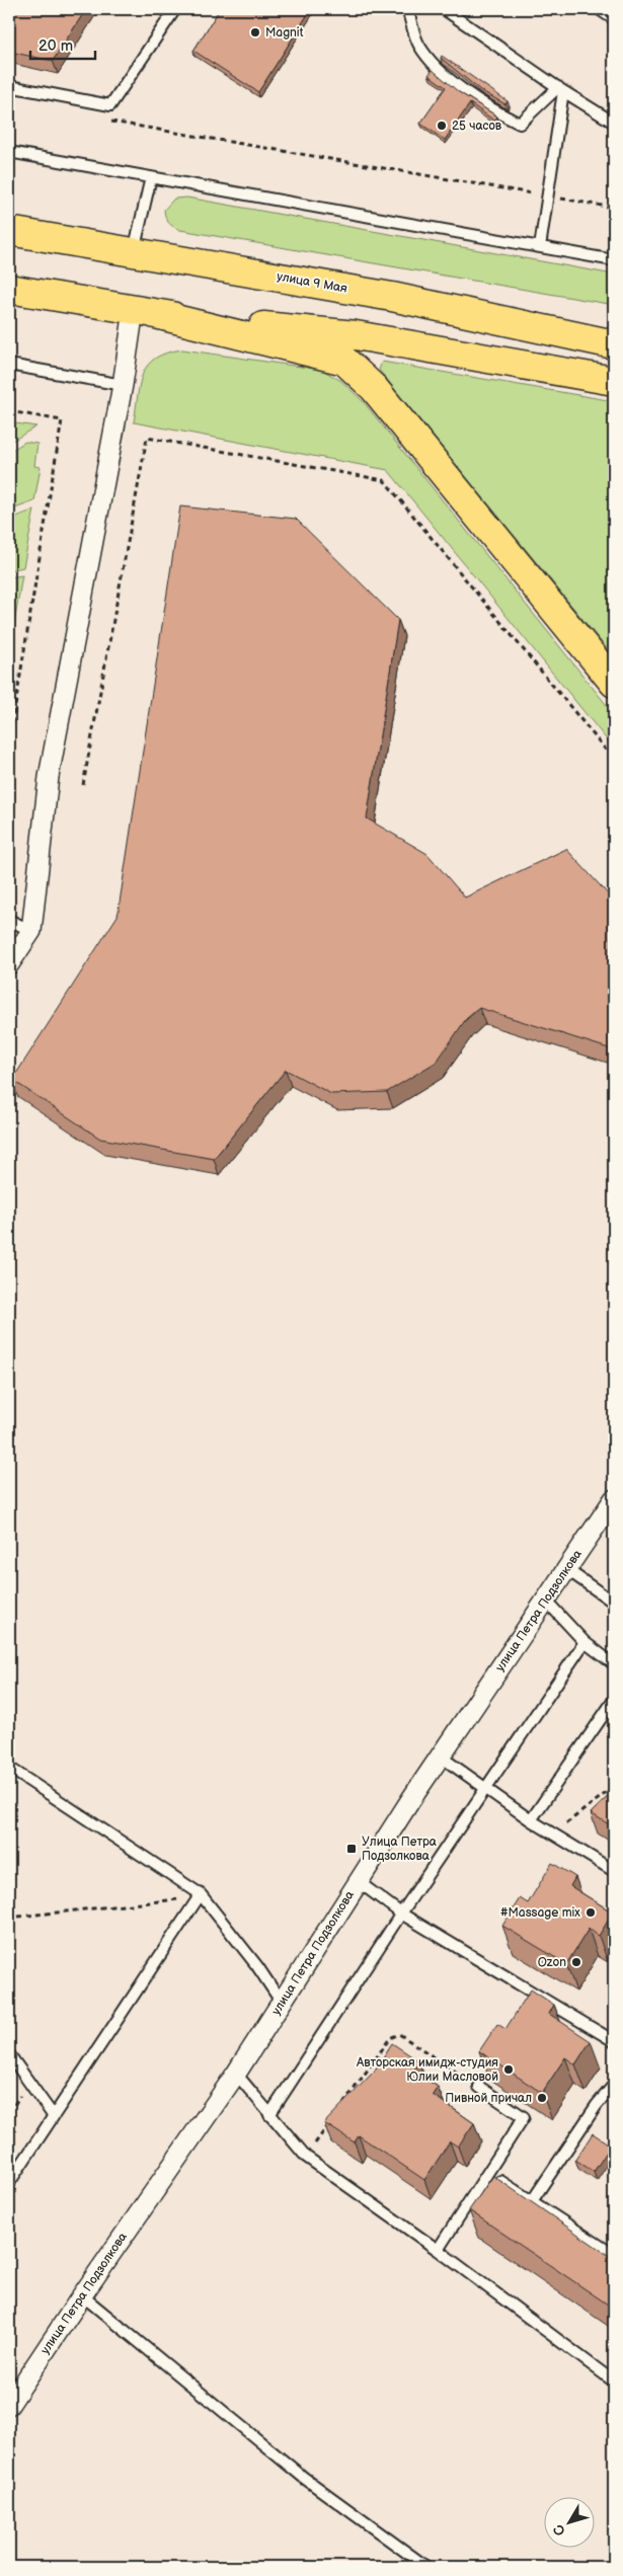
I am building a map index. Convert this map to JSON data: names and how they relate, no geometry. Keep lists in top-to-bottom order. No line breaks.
{"streets":{"main road":["улица 9 Мая"],"street":["улица Петра Подзолкова"]},"places":{"other":["Magnit","25 часов","#Massage mix","Ozon","Авторская имидж-студия Юлии Масловой","Пивной причал"],"transit":["Улица Петра Подзолкова"]},"scale_bar":"20 m","north":"bottom left"}
